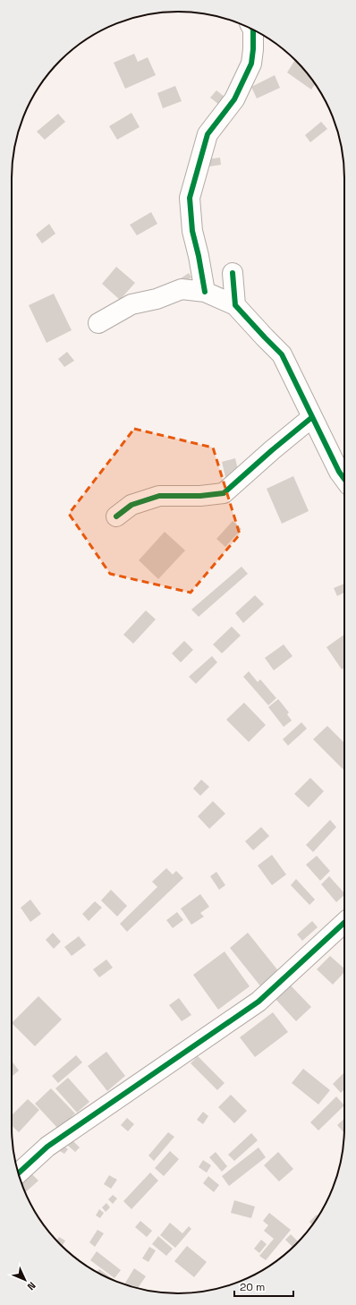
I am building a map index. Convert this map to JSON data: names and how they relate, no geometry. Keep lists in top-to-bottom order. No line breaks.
{"scale_bar":"20 m","north":"bottom right"}
